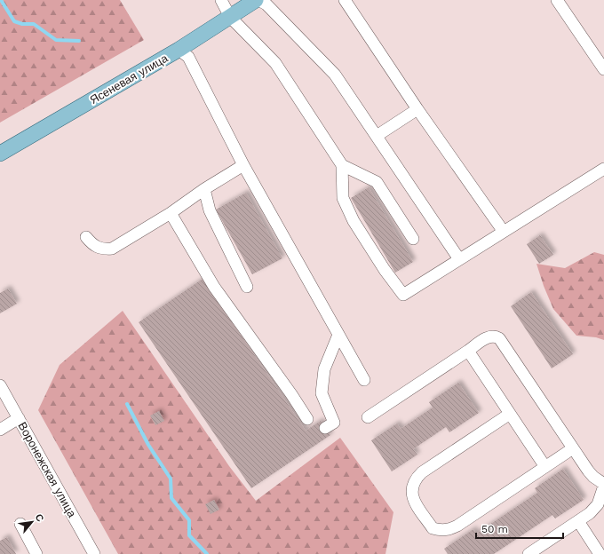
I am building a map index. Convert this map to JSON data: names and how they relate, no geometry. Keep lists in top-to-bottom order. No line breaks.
{"streets":{"main road":["Ясеневая улица"],"street":["Воронежская улица"]},"scale_bar":"50 m","north":"top right"}
